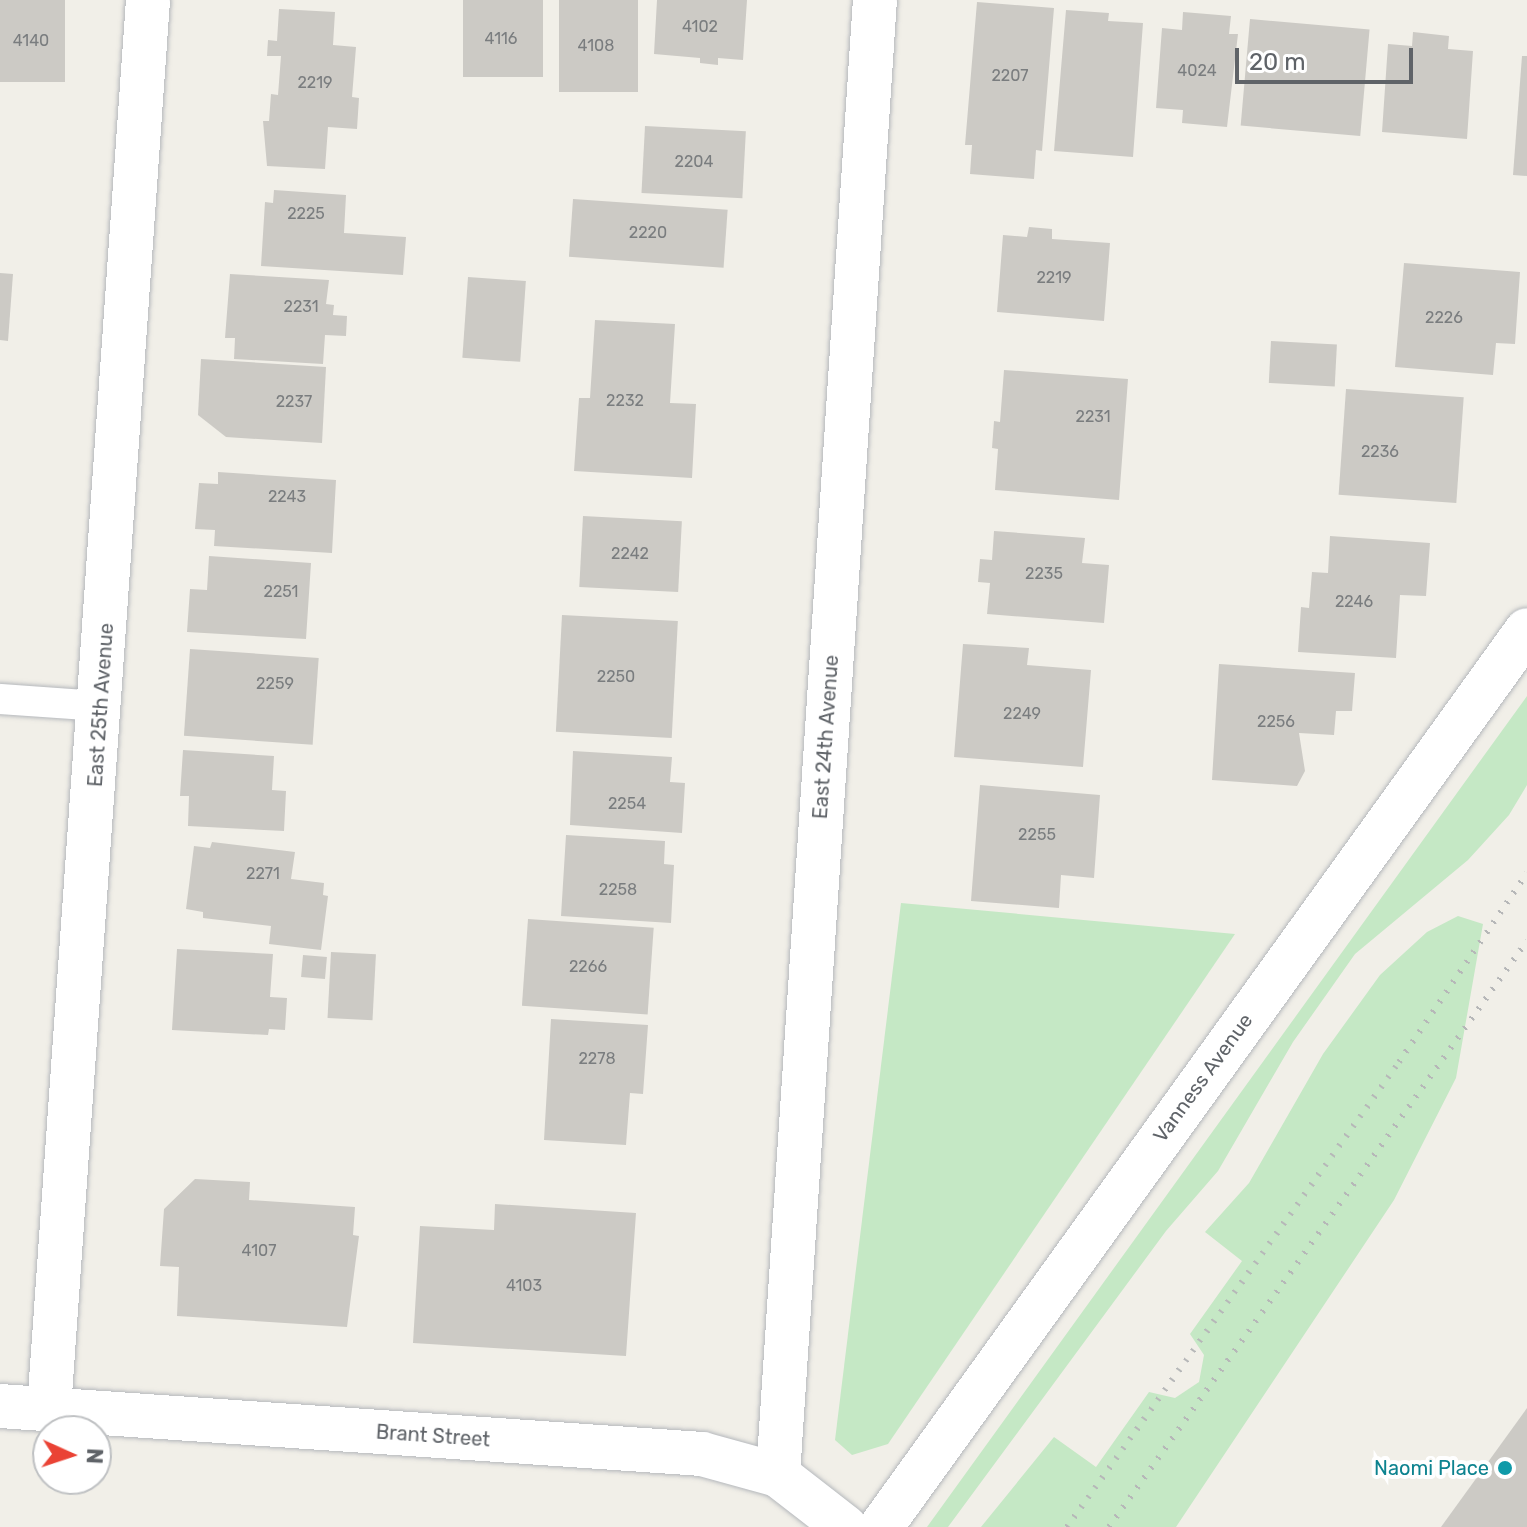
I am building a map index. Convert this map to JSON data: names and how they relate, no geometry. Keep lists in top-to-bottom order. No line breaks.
{"streets":{"street":["East 25th Avenue","East 24th Avenue","Vanness Avenue","Brant Street"]},"crossings":[["East 25th Avenue","Brant Street"],["East 24th Avenue","Brant Street"]],"places":["Naomi Place"],"house_numbers":["4102","4116","4140","4108","4024","2207","2219","2204","2225","2220","2219","2231","2226","2232","2237","2231","2236","2243","2242","2235","2251","2246","2250","2259","2249","2256","2254","2255","2271","2258","2266","2278","4107","4103"],"scale_bar":"20 m","north":"right"}
